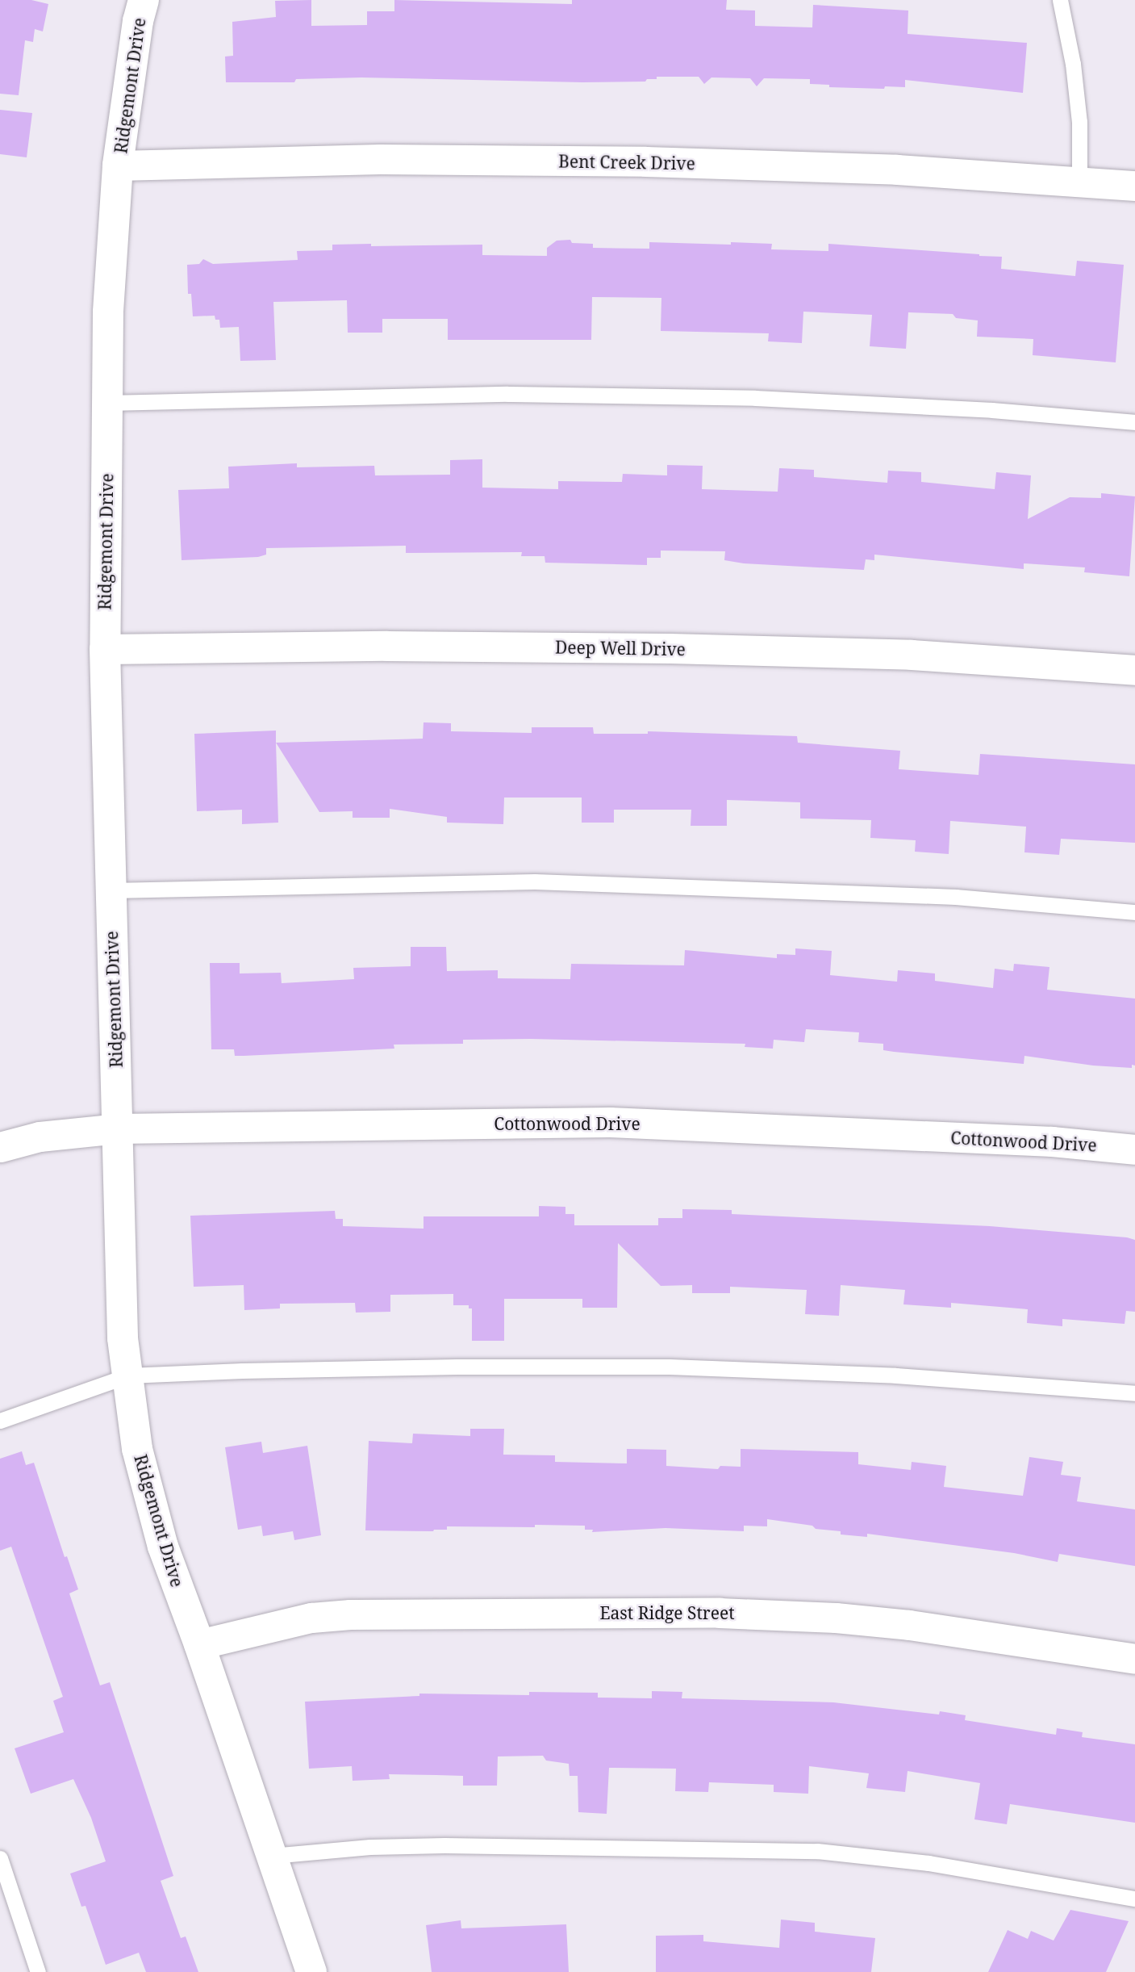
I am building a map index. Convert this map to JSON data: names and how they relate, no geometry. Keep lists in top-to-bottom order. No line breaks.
{"streets":{"street":["Ridgemont Drive","Bent Creek Drive","Deep Well Drive","Cottonwood Drive","East Ridge Street"]},"crossings":[["Ridgemont Drive","Bent Creek Drive"],["Ridgemont Drive","Deep Well Drive"],["Ridgemont Drive","Cottonwood Drive"],["Ridgemont Drive","East Ridge Street"]]}
